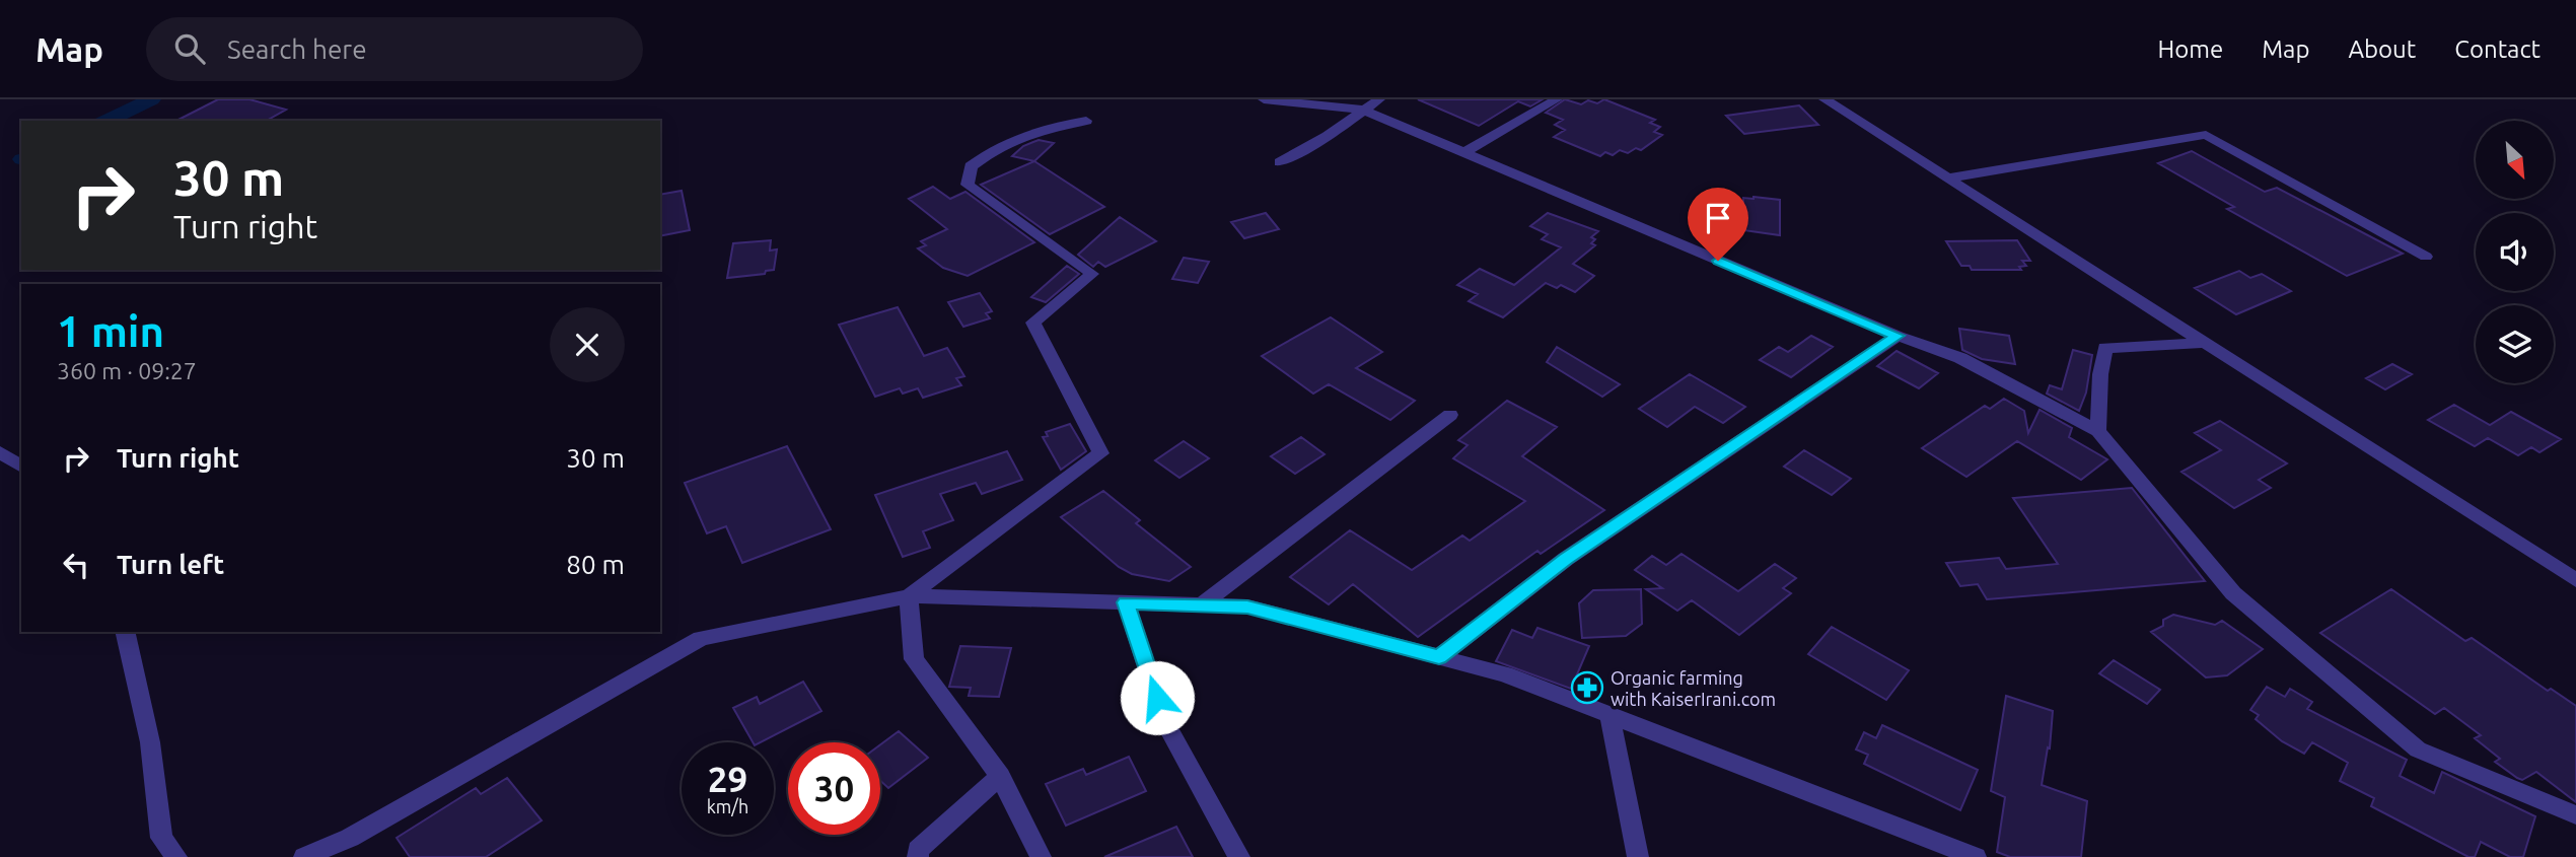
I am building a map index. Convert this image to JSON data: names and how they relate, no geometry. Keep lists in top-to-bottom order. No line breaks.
{"places":{"pharmacy":["Organic farming with KaiserIrani.com"]},"north":"bottom right","page":{"header":"Map","search":"Search here","nav":["Home","Map","About","Contact"],"turn":["30 m","Turn right"],"heading":["1 min","360 m · 09:27"],"list":[{"name":"Turn right","value":"30 m"},{"name":"Turn left","value":"80 m"}],"speed":"29 km/h","limit":"30"}}
